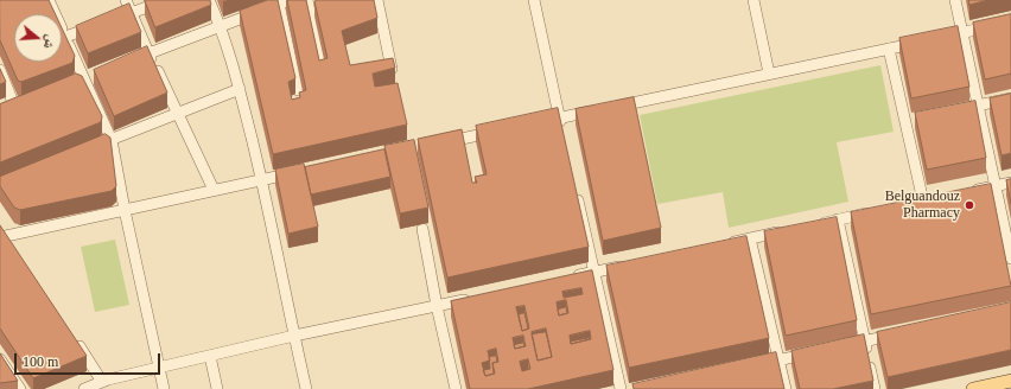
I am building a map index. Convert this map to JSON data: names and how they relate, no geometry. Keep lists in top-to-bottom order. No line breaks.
{"places":["Belguandouz Pharmacy"],"scale_bar":"100 m","north":"right"}
